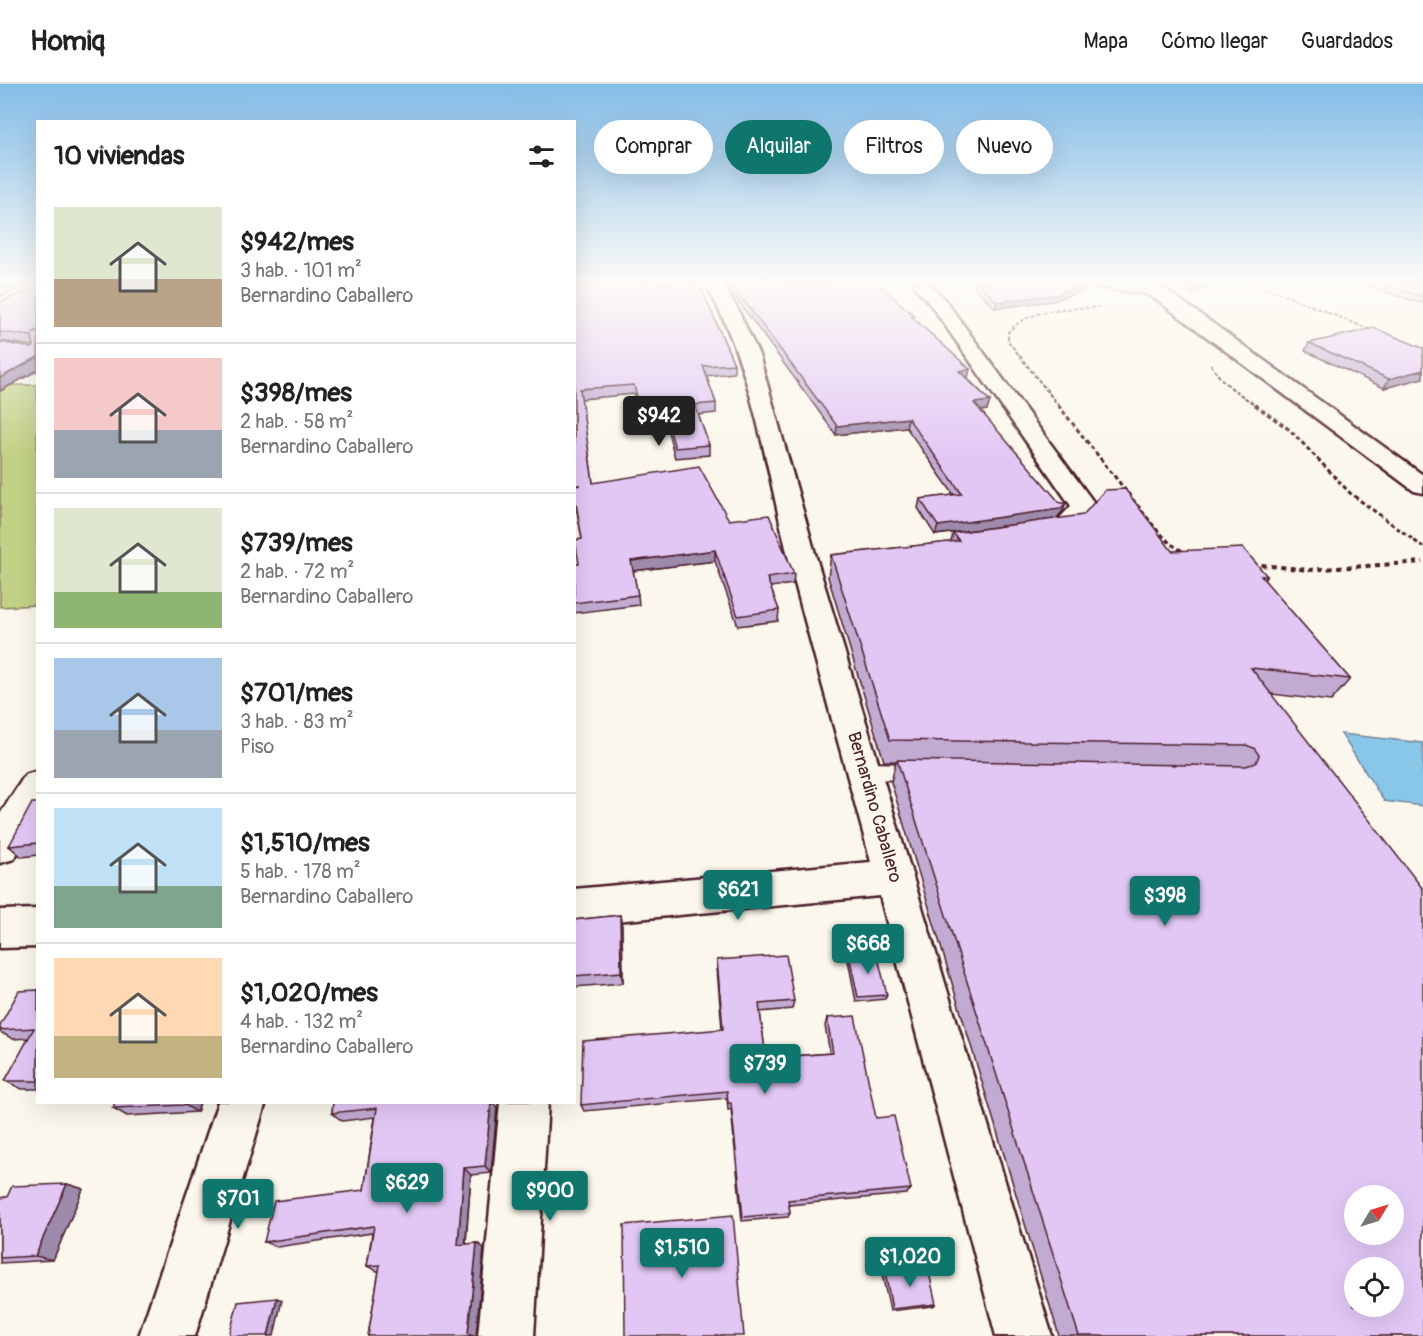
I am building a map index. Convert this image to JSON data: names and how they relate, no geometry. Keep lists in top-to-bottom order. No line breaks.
{"streets":{"street":["Bernardino Caballero"]},"north":"top right","page":{"header":"Homiq","nav":["Mapa","Cómo llegar","Guardados"],"chip":["Comprar","Alquilar","Filtros","Nuevo"],"heading":"10 viviendas","list":[{"name":"$942/mes","note":"3 hab. · 101 m² · Bernardino Caballero"},{"name":"$398/mes","note":"2 hab. · 58 m² · Bernardino Caballero"},{"name":"$739/mes","note":"2 hab. · 72 m² · Bernardino Caballero"},{"name":"$701/mes","note":"3 hab. · 83 m² · Piso"},{"name":"$1,510/mes","note":"5 hab. · 178 m² · Bernardino Caballero"},{"name":"$1,020/mes","note":"4 hab. · 132 m² · Bernardino Caballero"}],"price":["$942","$621","$398","$668","$739","$629","$900","$701","$1,510","$1,020"]}}
